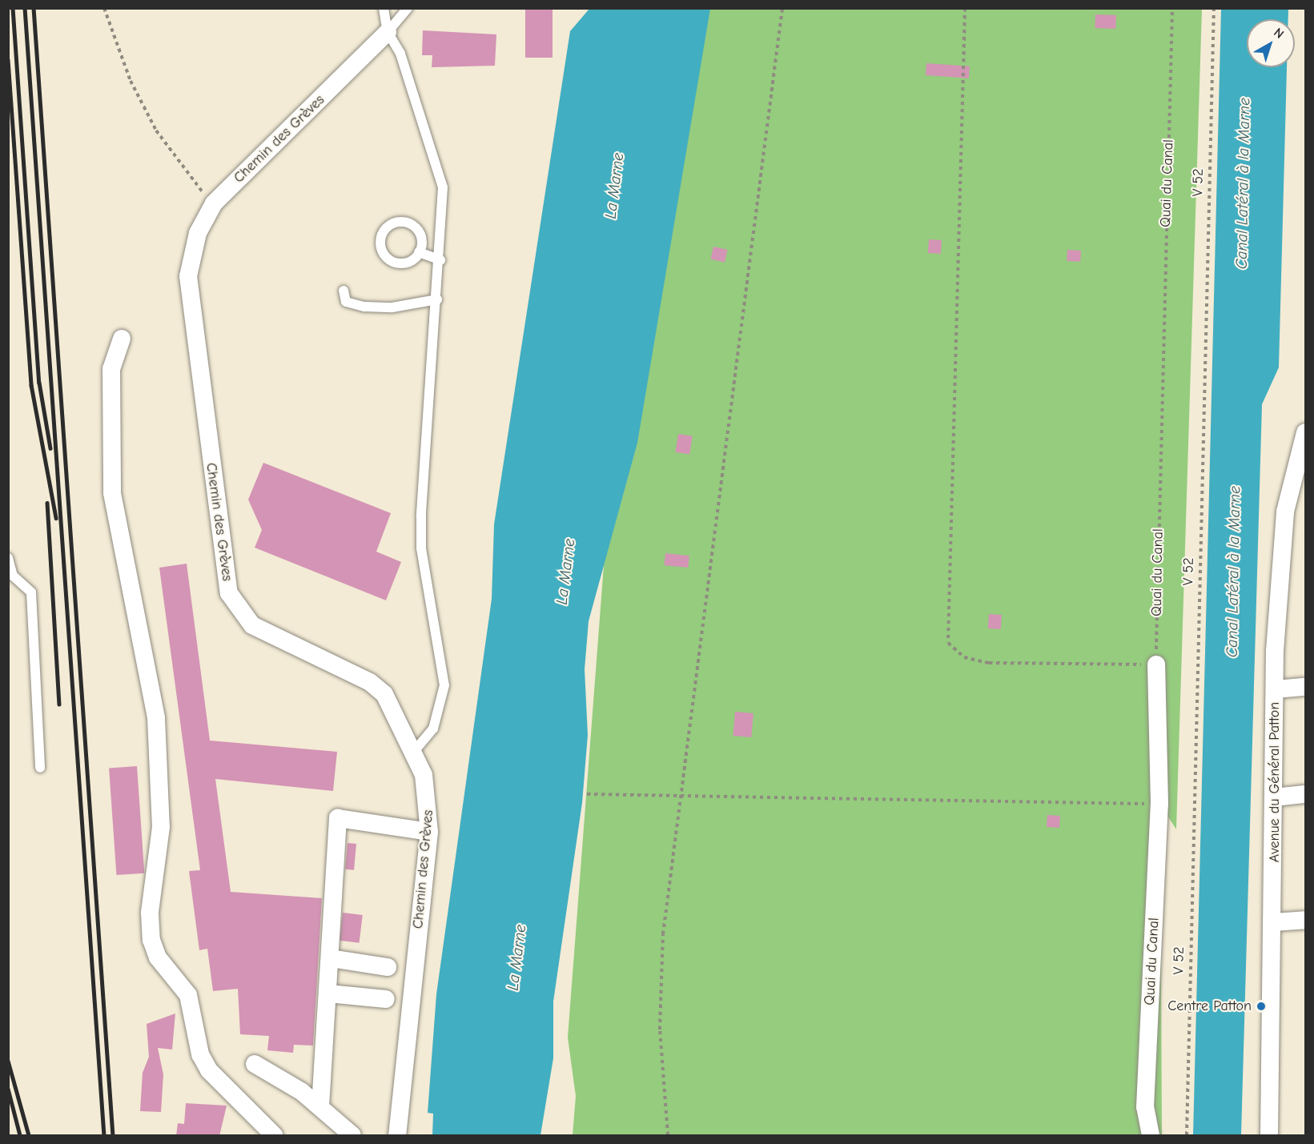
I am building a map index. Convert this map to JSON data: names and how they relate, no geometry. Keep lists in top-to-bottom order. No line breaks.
{"streets":{"street":["Chemin des Grèves","Quai du Canal","Avenue du Général Patton"],"path":["V 52"]},"water":["Canal Latéral à la Marne","La Marne"],"places":["Centre Patton"],"north":"top right"}
